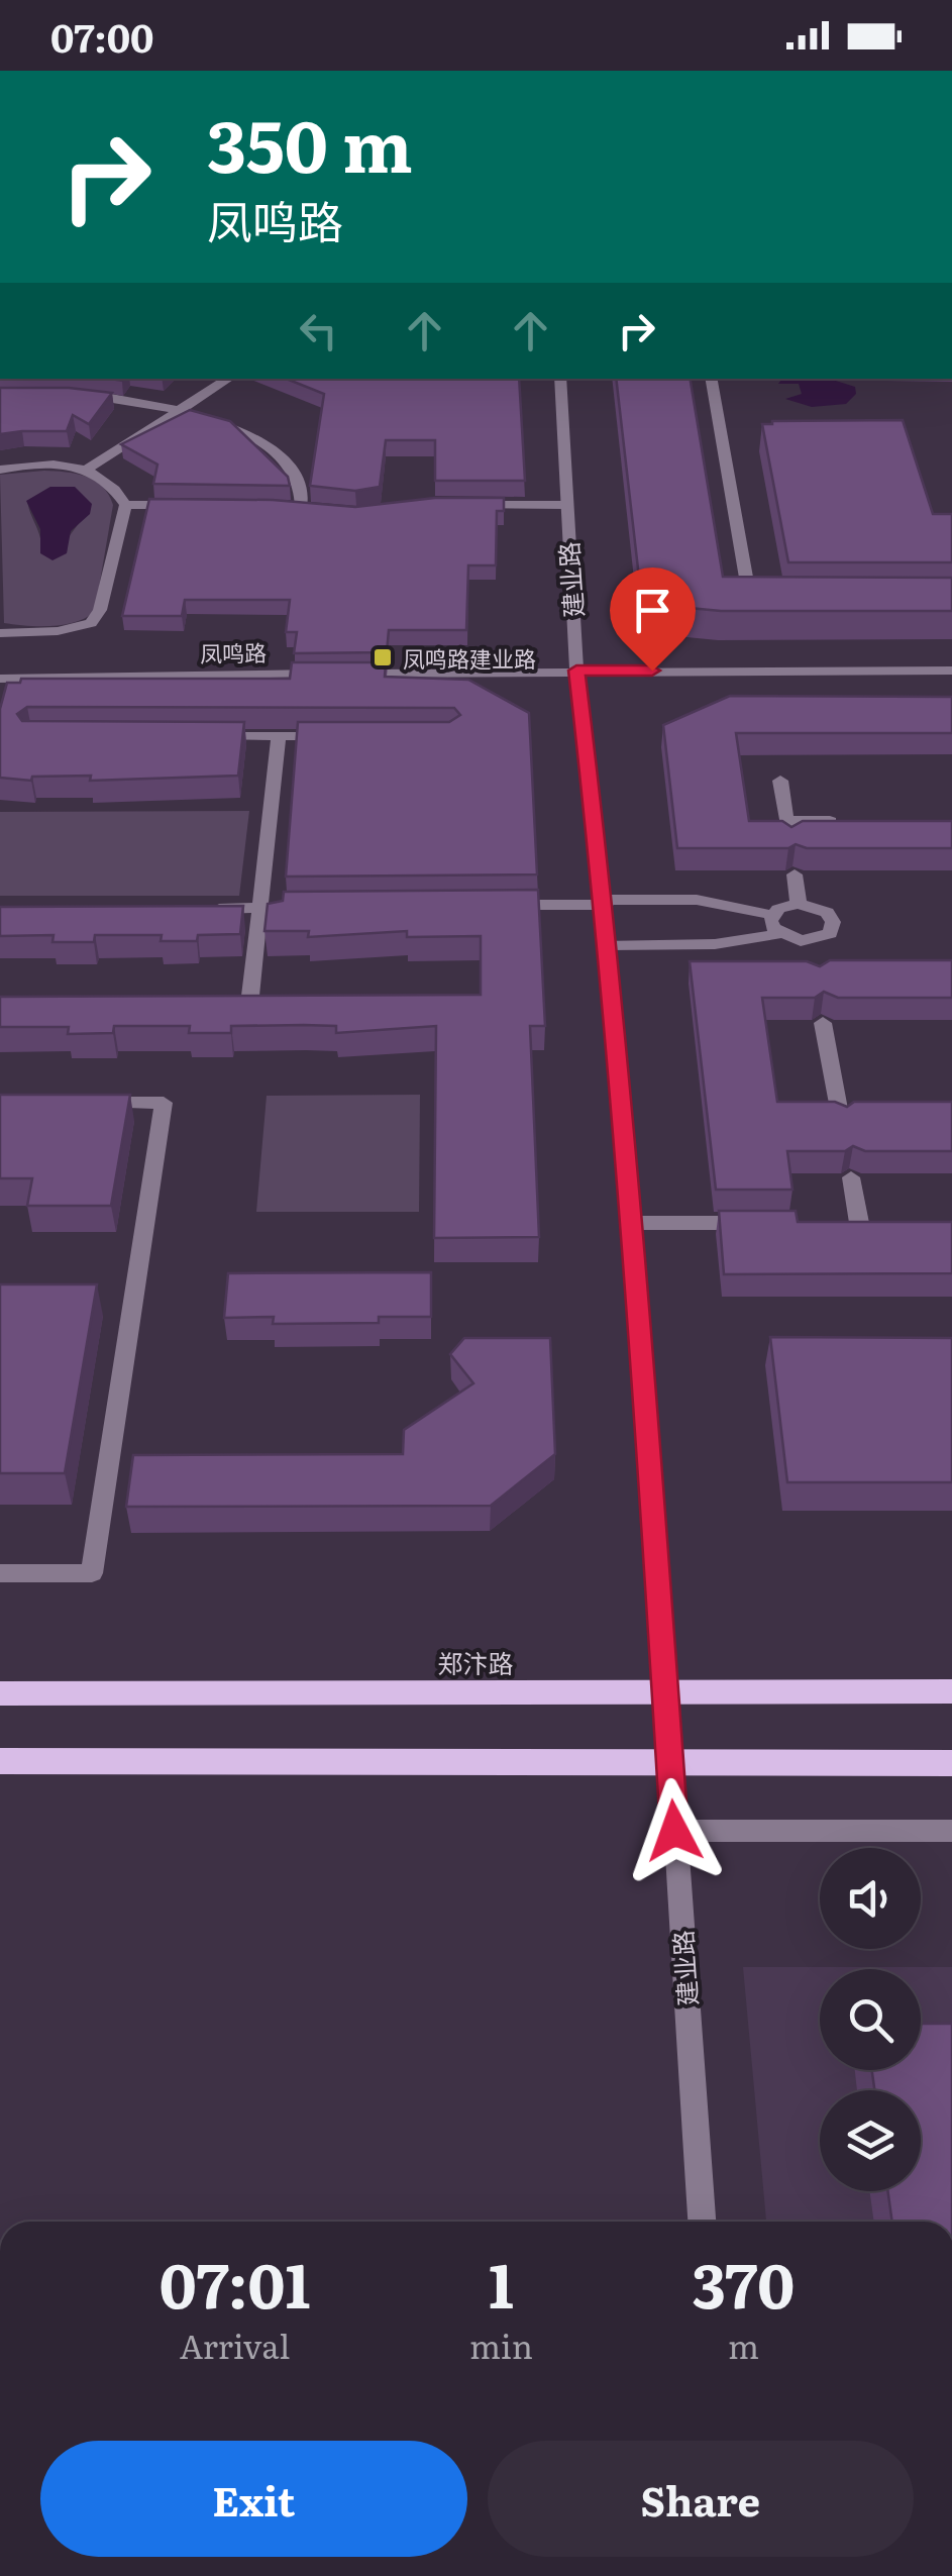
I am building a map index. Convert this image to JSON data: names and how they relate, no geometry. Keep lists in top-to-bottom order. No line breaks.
{"streets":{"main road":["郑汴路"],"street":["建业路","凤鸣路"]},"crossings":[["建业路","凤鸣路"],["建业路","郑汴路"]],"places":{"transit":["凤鸣路建业路"]},"page":{"status":"07:00","turn":["350 m","凤鸣路"],"eta":["07:01","Arrival","1","min","370","m"],"buttons":["Exit","Share"]}}
